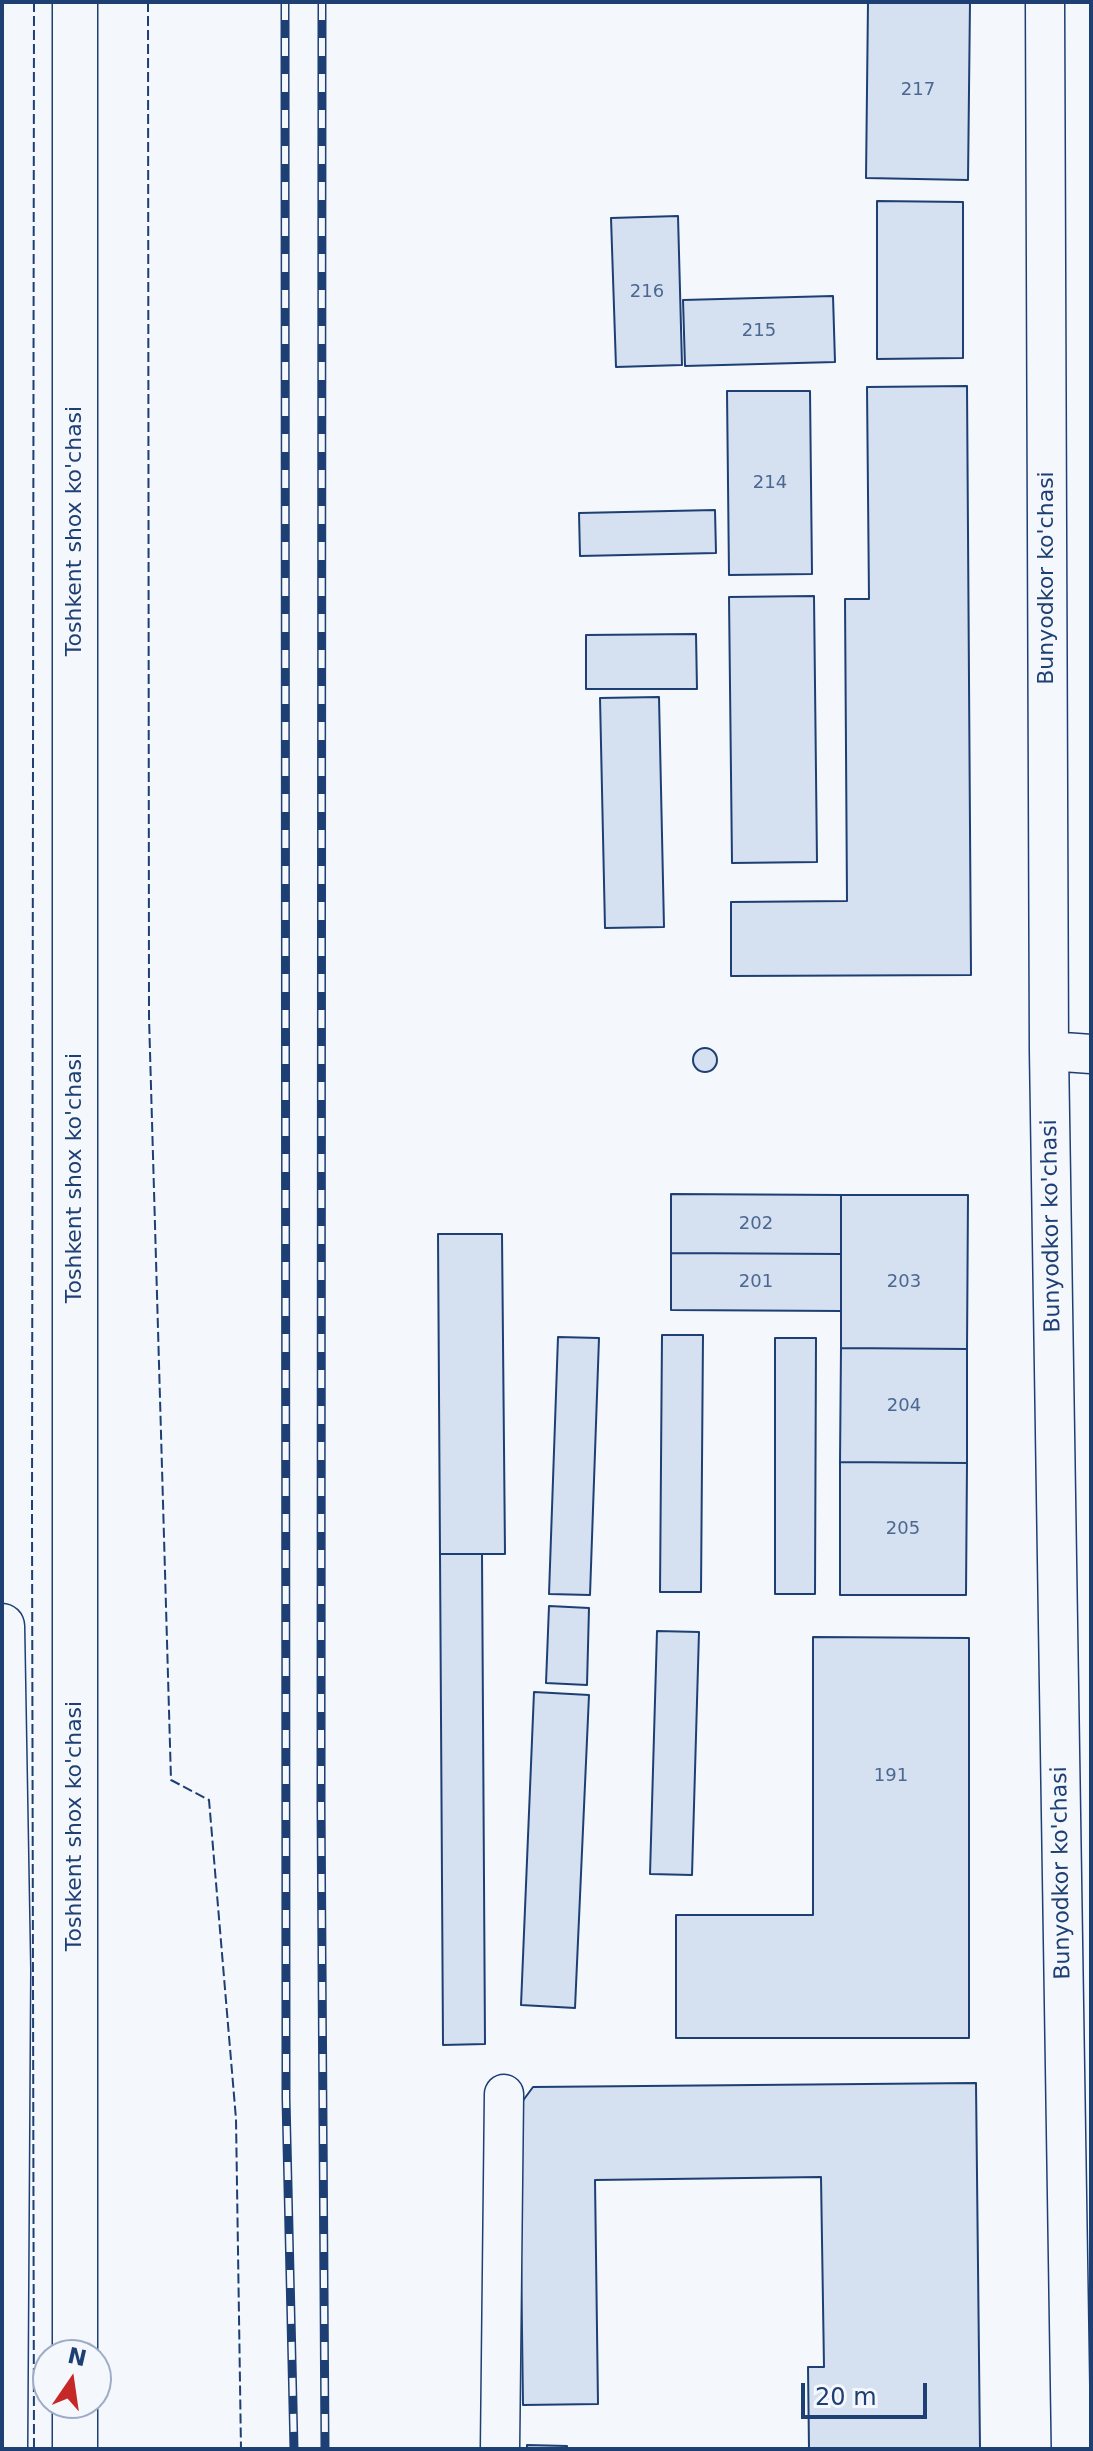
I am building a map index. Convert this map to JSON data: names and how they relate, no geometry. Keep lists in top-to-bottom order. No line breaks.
{"streets":{"highway":["Toshkent shox ko'chasi"],"street":["Bunyodkor ko'chasi"]},"house_numbers":["217","216","215","214","202","201","203","204","205","191"],"scale_bar":"20 m","north":"top"}
